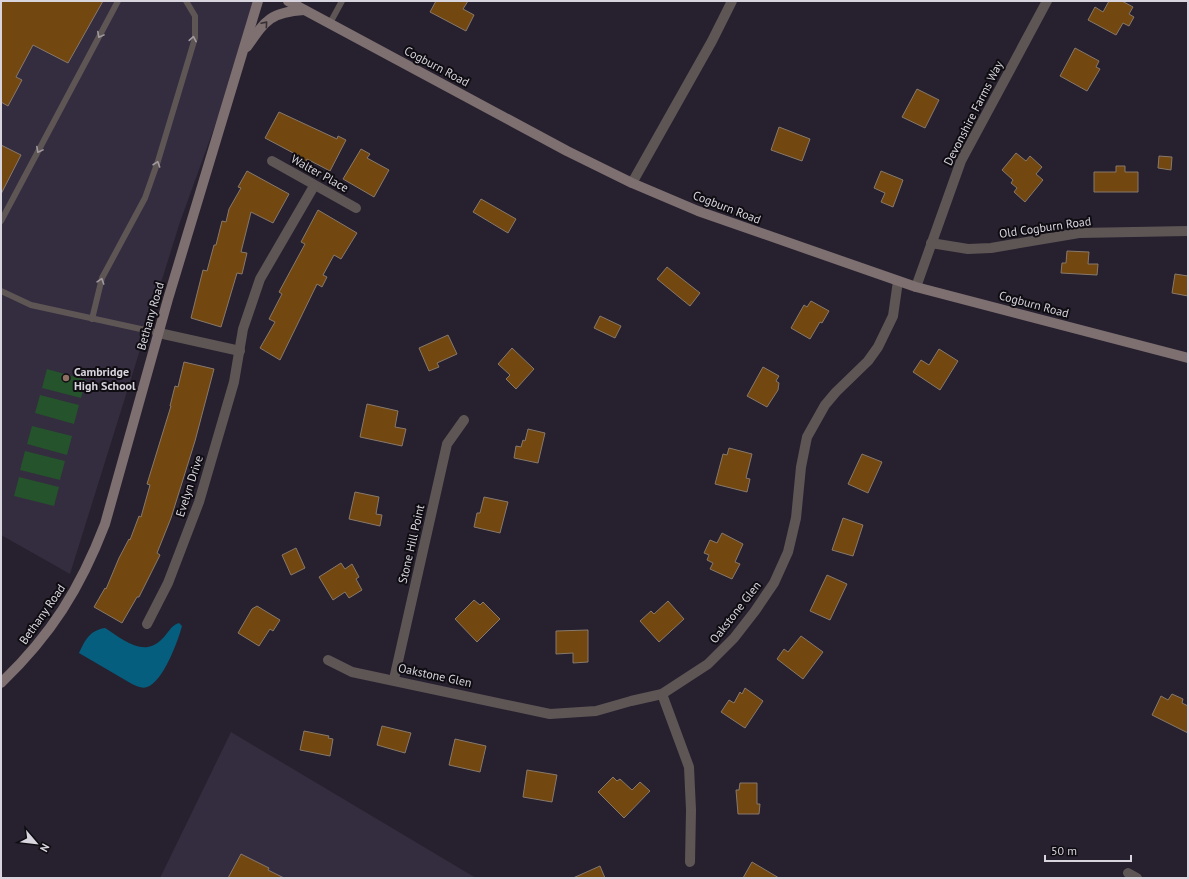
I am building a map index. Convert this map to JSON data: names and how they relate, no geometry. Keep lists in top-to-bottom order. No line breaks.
{"streets":{"street":["Cogburn Road","Devonshire Farms Way","Walter Place","Old Cogburn Road","Bethany Road","Evelyn Drive","Stone Hill Point","Oakstone Glen"]},"crossings":[["Cogburn Road","Devonshire Farms Way"],["Cogburn Road","Oakstone Glen"],["Devonshire Farms Way","Old Cogburn Road"],["Walter Place","Evelyn Drive"],["Stone Hill Point","Oakstone Glen"]],"places":["Cambridge High School"],"scale_bar":"50 m","north":"bottom right"}
